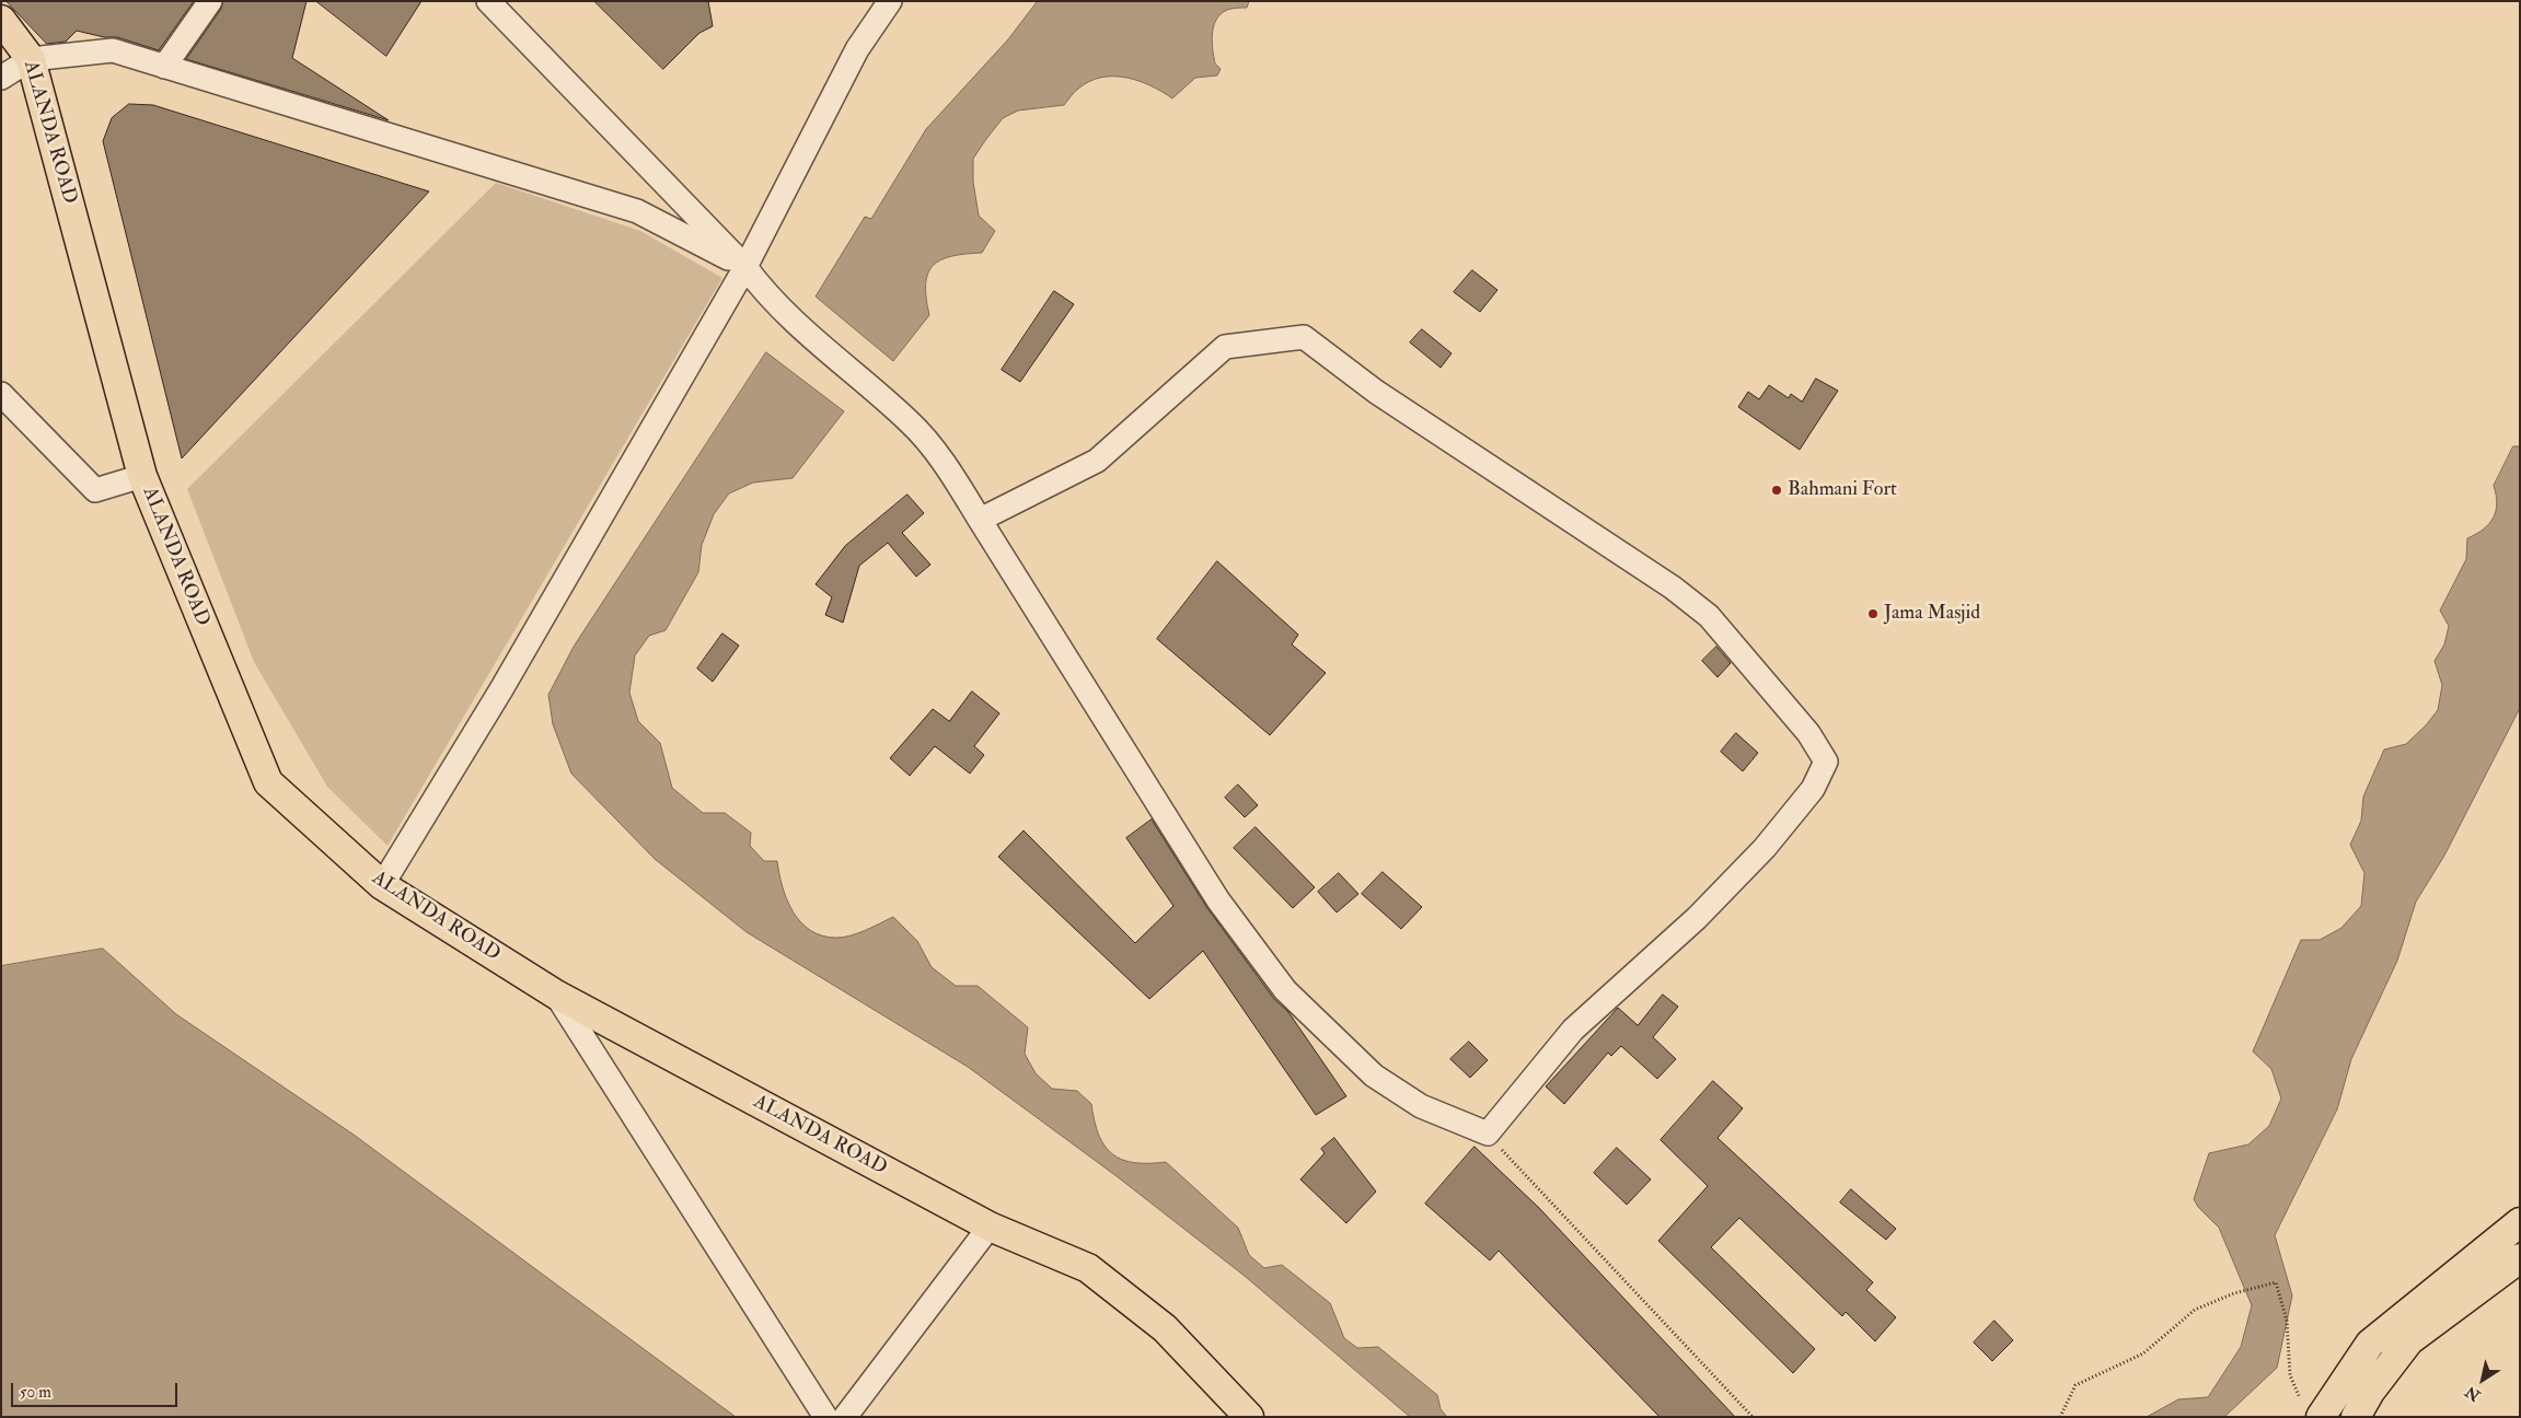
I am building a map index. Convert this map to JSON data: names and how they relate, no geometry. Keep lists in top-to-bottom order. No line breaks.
{"streets":{"main road":["ALANDA ROAD"]},"places":["Bahmani Fort","Jama Masjid"],"scale_bar":"50 m","north":"bottom left"}
